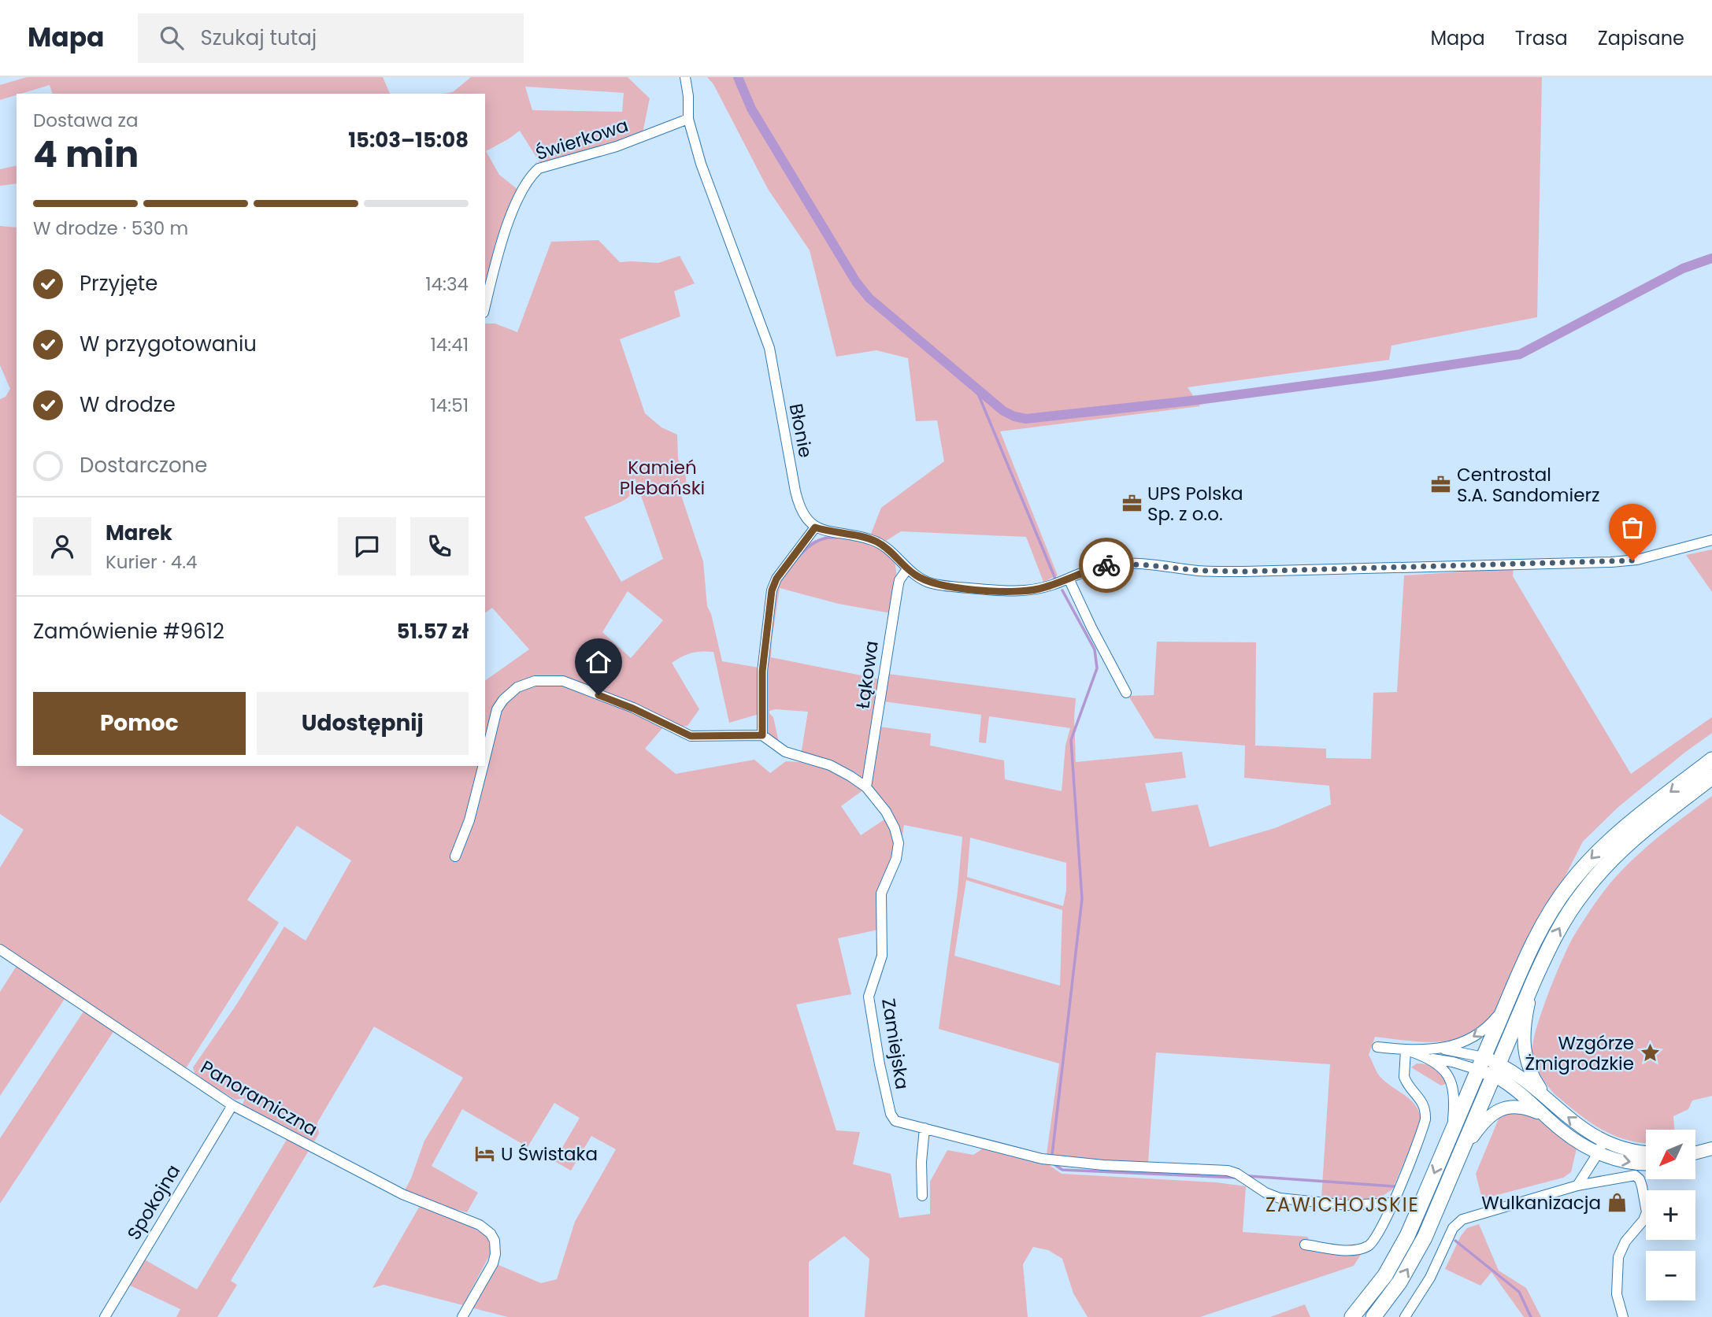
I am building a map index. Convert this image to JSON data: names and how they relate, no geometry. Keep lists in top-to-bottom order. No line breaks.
{"streets":{"street":["Świerkowa","Błonie","Łąkowa","Zamiejska","Panoramiczna","Spokojna"]},"crossings":[["Świerkowa","Błonie"],["Łąkowa","Zamiejska"],["Panoramiczna","Spokojna"]],"districts":["ZAWICHOJSKIE"],"parks":["Kamień Plebański"],"places":{"office":["Centrostal S.A. Sandomierz","UPS Polska Sp. z o.o."],"place":["Wzgórze Żmigrodzkie"],"hotel":["U Świstaka"],"shop":["Wulkanizacja"]},"north":"bottom left","page":{"header":"Mapa","search":"Szukaj tutaj","nav":["Mapa","Trasa","Zapisane"],"heading":["4 min","Dostawa za","15:03–15:08"],"panel":["Marek","Kurier · 4.4","Zamówienie #9612","51.57 zł"],"bar":"W drodze · 530 m","list":[["Przyjęte","14:34"],["W przygotowaniu","14:41"],["W drodze","14:51"],"Dostarczone"],"buttons":["Pomoc","Udostępnij"],"map_buttons":["+","−"]}}
